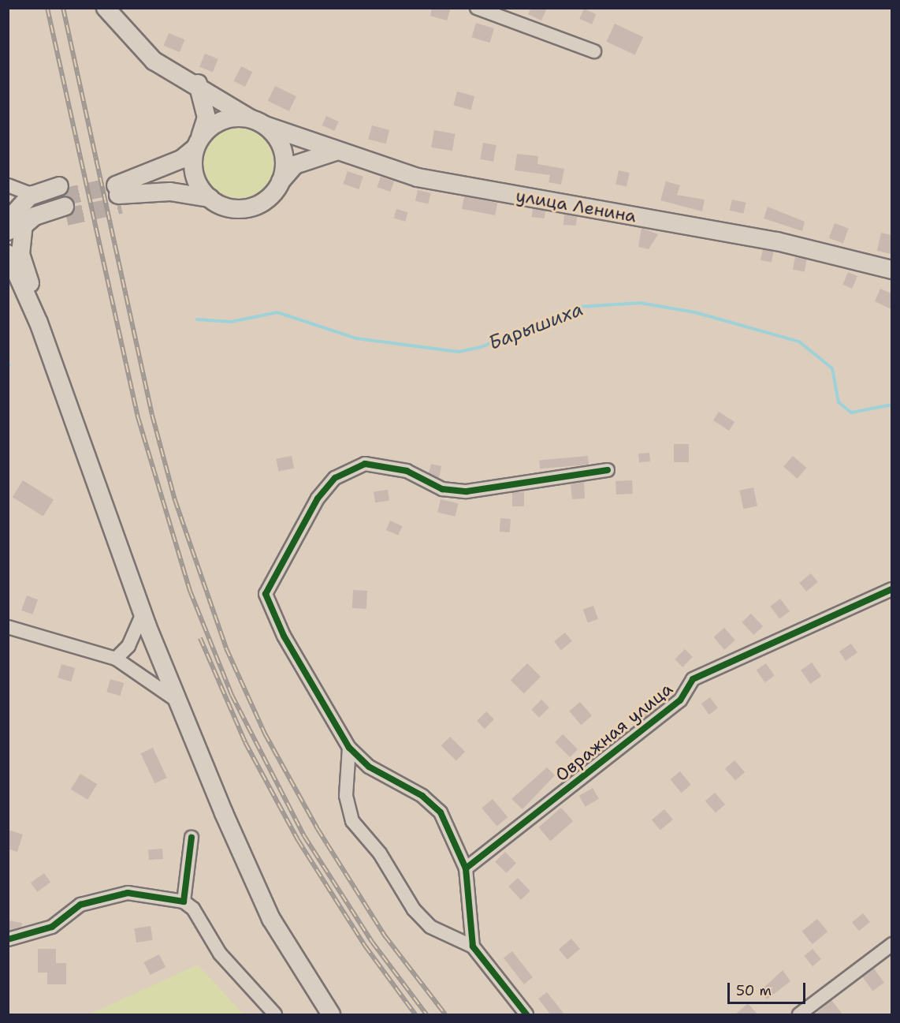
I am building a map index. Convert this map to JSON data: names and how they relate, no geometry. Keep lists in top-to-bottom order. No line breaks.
{"streets":{"main road":["улица Ленина"],"street":["Овражная улица"]},"water":["Барышиха"],"scale_bar":"50 m"}
